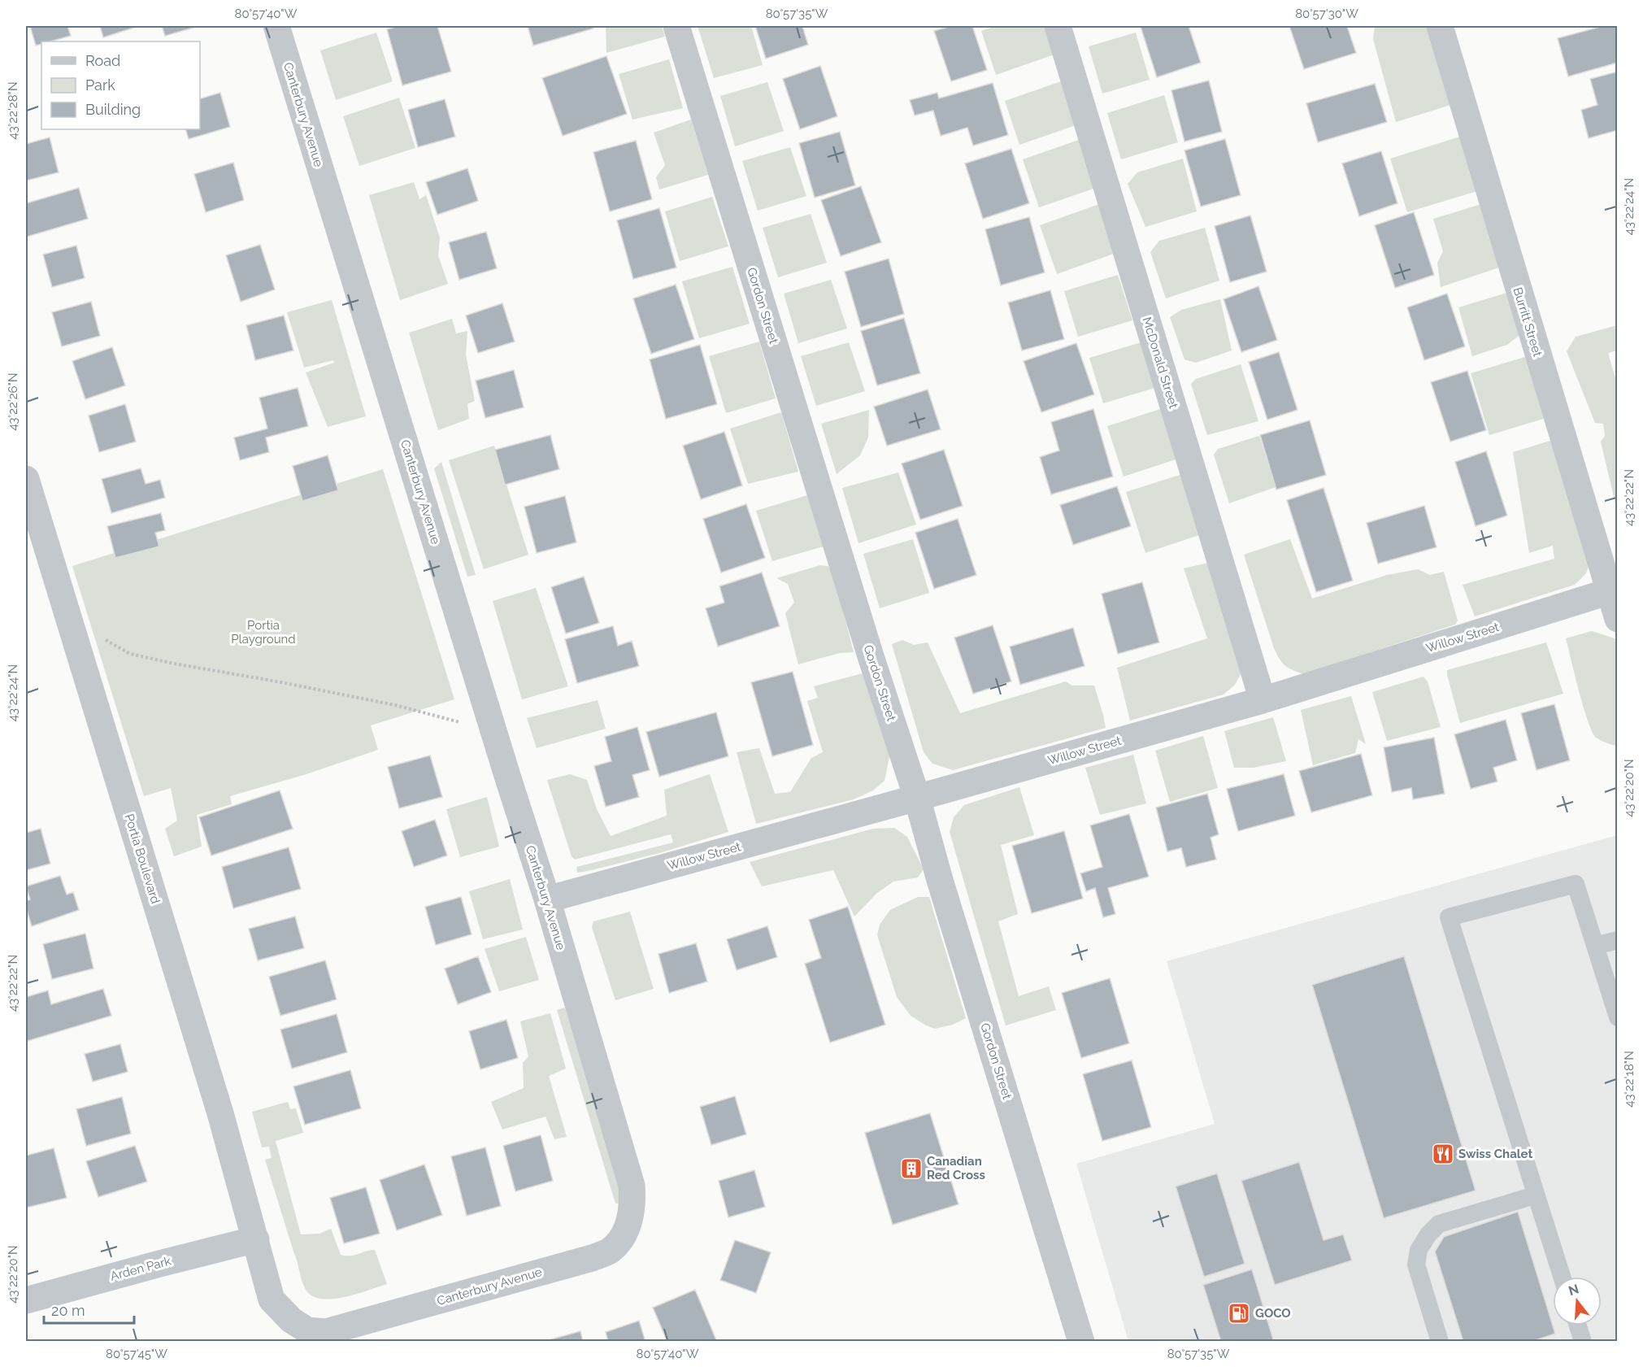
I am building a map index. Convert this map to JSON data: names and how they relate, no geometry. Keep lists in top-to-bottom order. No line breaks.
{"streets":{"street":["Canterbury Avenue","Gordon Street","Burritt Street","McDonald Street","Willow Street","Portia Boulevard","Arden Park"]},"crossings":[["Canterbury Avenue","Willow Street"],["Canterbury Avenue","Portia Boulevard"],["Canterbury Avenue","Arden Park"],["Gordon Street","Willow Street"],["Burritt Street","Willow Street"],["McDonald Street","Willow Street"],["Portia Boulevard","Arden Park"]],"parks":["Portia Playground"],"places":{"restaurant":["Swiss Chalet"],"building":["Canadian Red Cross"],"fuel station":["GOCO"]},"legend":["Road","Park","Building"],"scale_bar":"20 m","north":"top","coordinates":["80°57'40\"W","80°57'35\"W","80°57'30\"W","43°22'28\"N","43°22'24\"N","43°22'26\"N","43°22'22\"N","43°22'20\"N","43°22'18\"N","80°57'45\"W"]}
